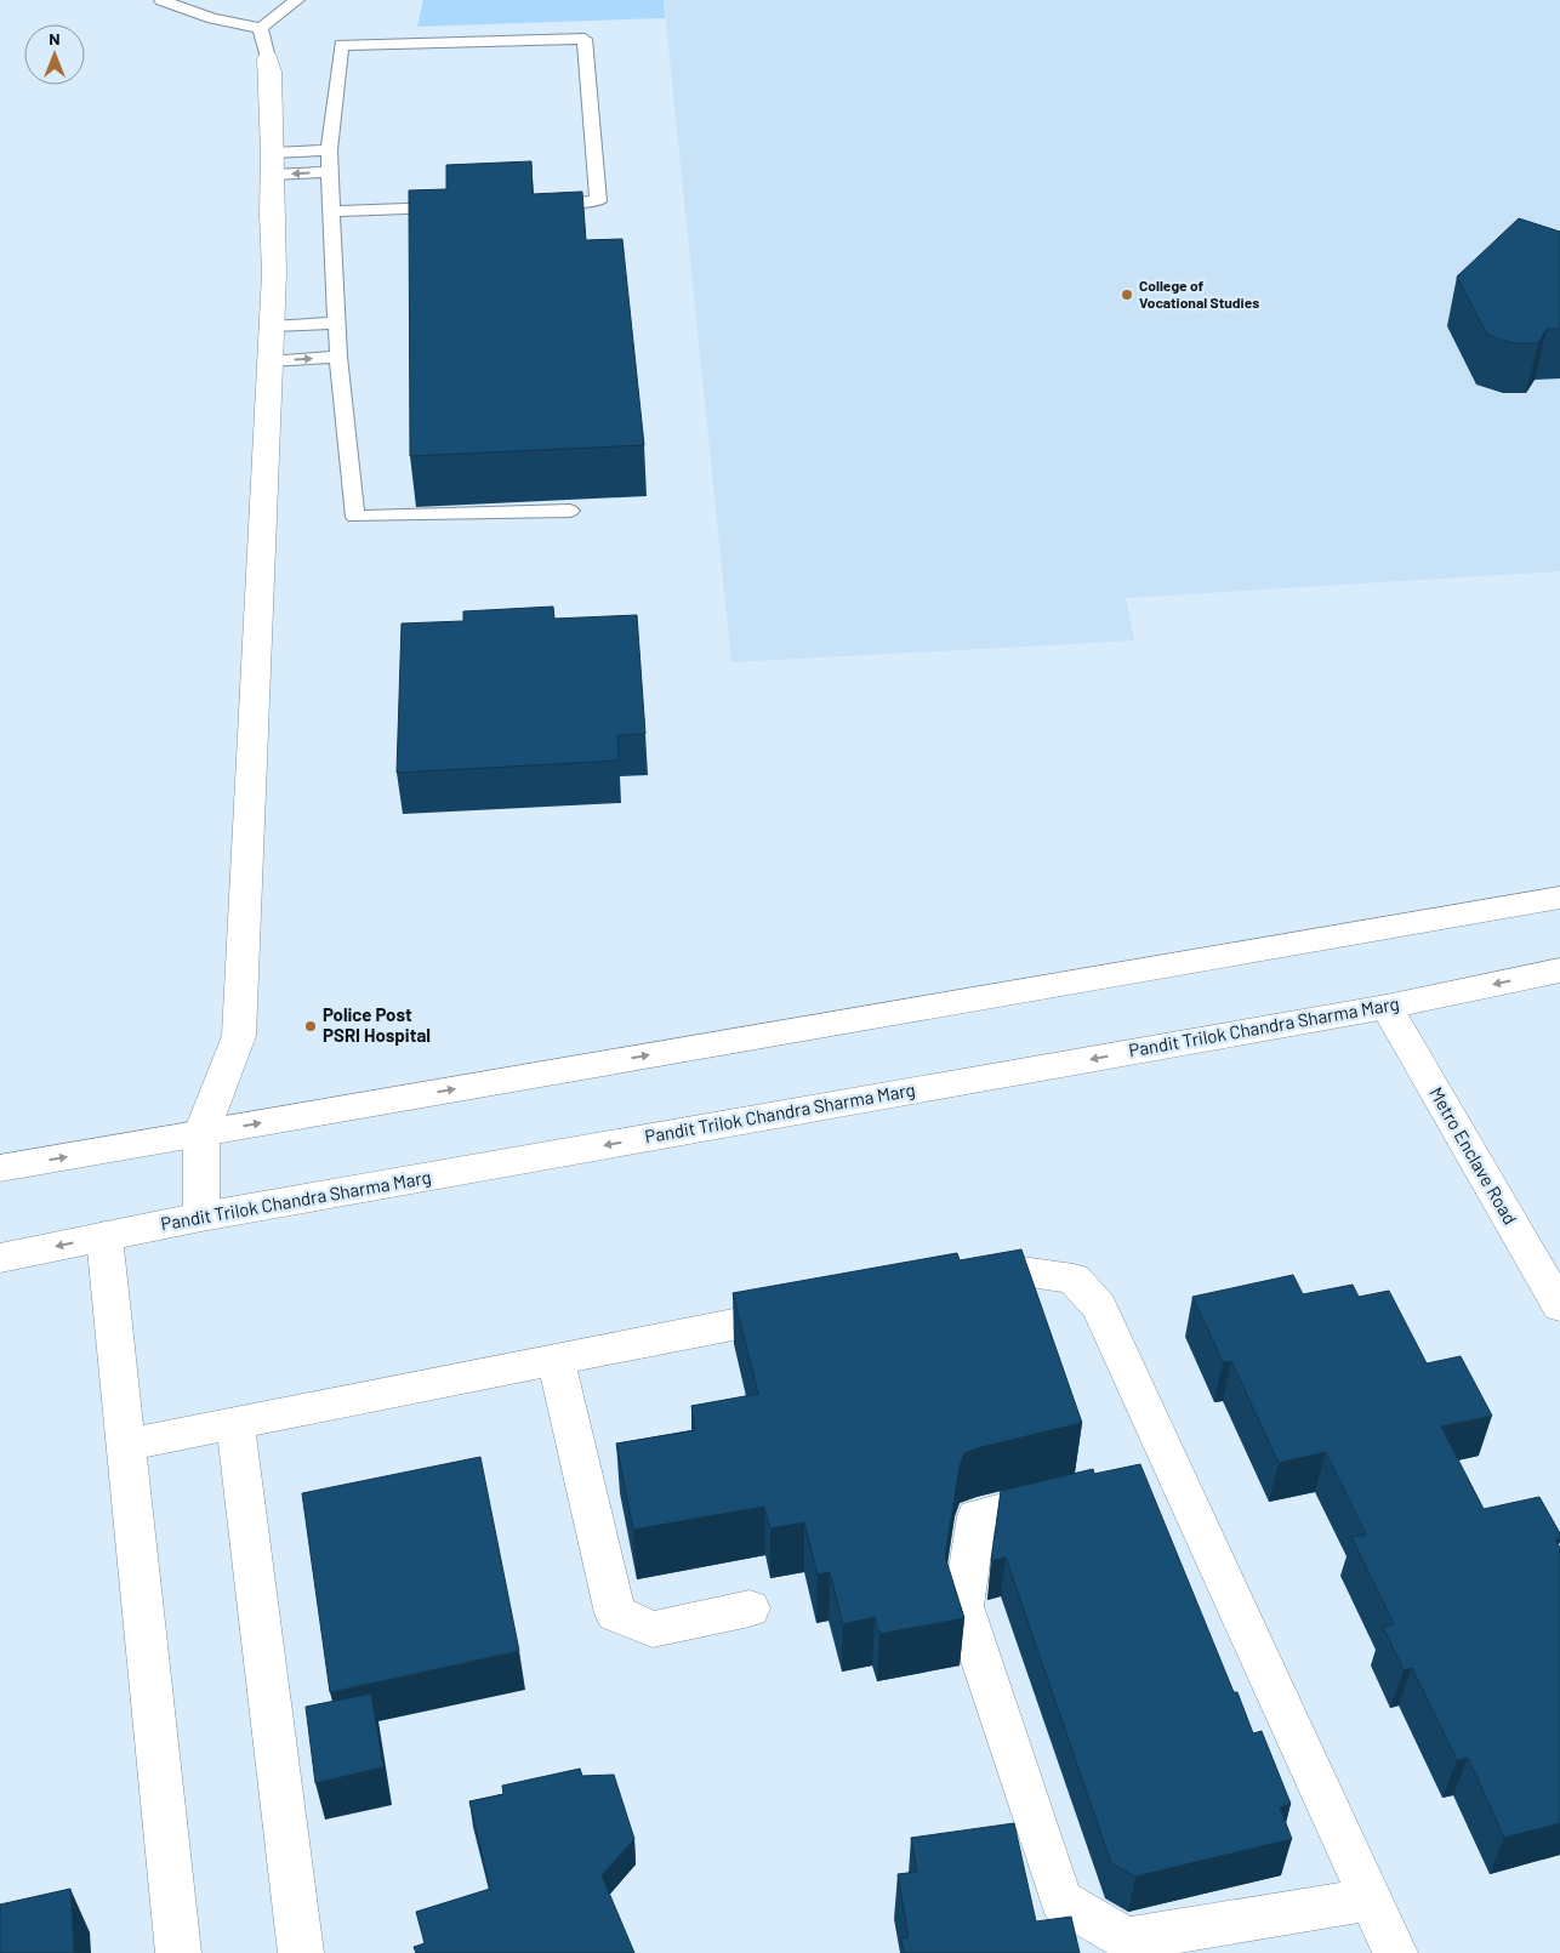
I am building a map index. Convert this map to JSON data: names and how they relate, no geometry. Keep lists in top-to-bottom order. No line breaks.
{"streets":{"street":["Pandit Trilok Chandra Sharma Marg","Metro Enclave Road"]},"crossings":[["Pandit Trilok Chandra Sharma Marg","Metro Enclave Road"]],"places":["College of Vocational Studies","Police Post PSRI Hospital"],"north":"top"}
